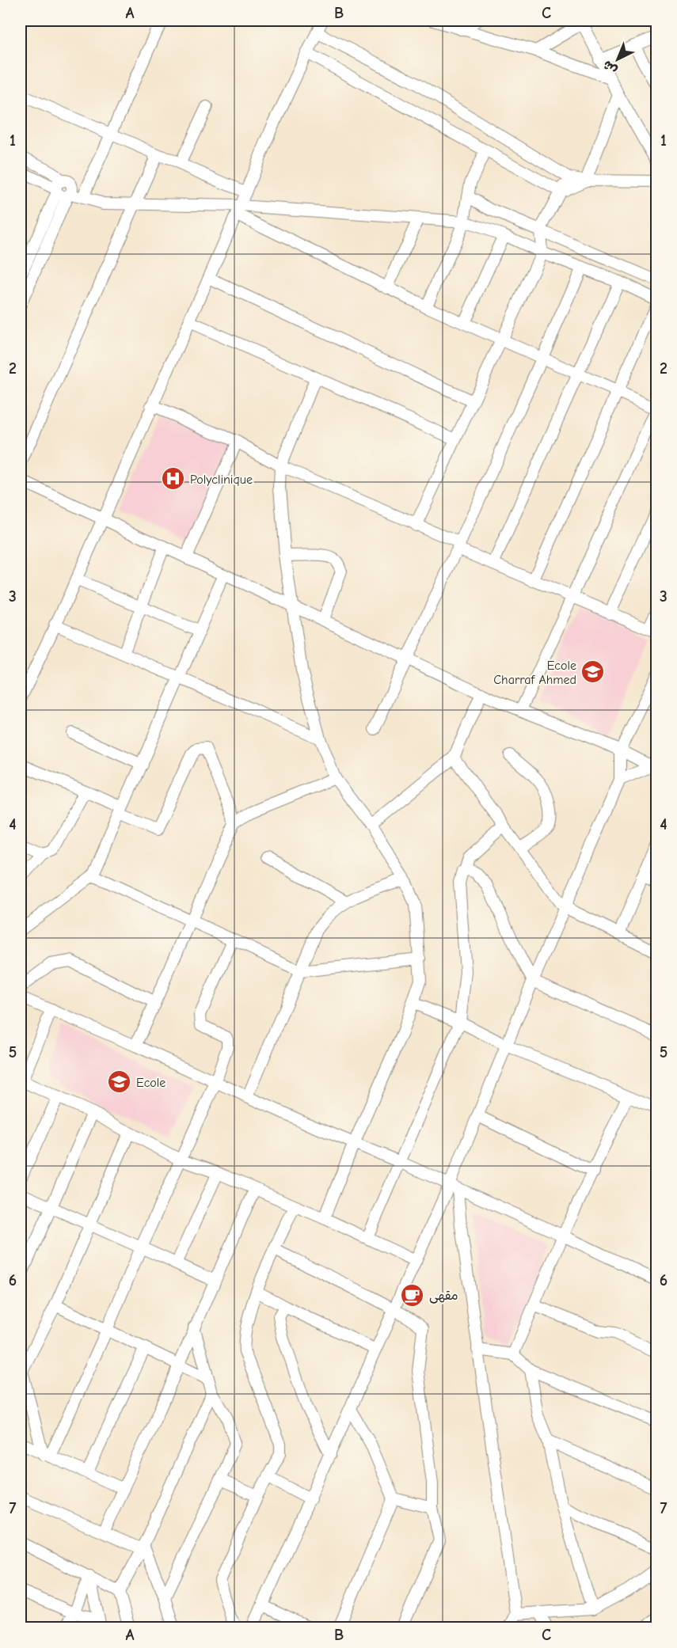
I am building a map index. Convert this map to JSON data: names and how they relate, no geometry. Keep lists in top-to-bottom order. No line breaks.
{"places":{"hospital":["Polyclinique"],"school or university":["Ecole Charraf Ahmed","Ecole"],"cafe":["مقهى"]},"north":"bottom left","grid":{"columns":["A","B","C"],"rows":["1","2","3","4","5","6","7"]}}
